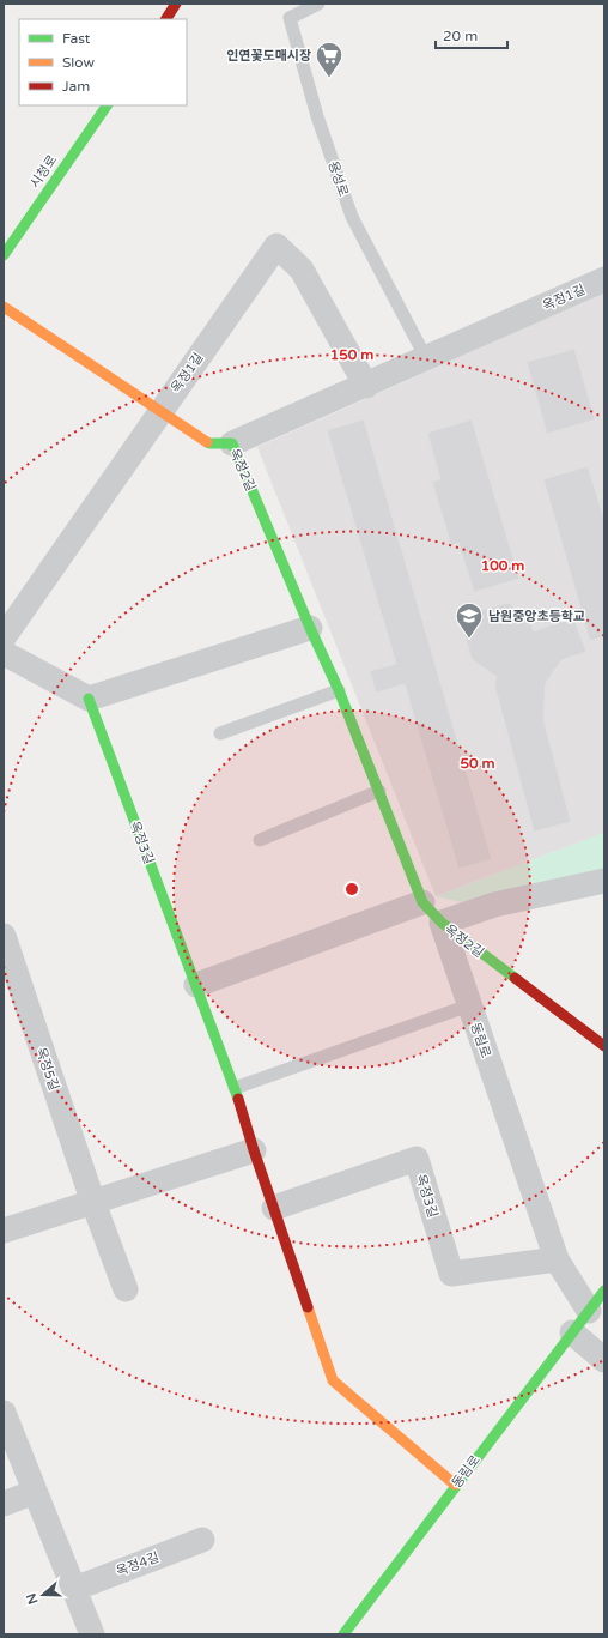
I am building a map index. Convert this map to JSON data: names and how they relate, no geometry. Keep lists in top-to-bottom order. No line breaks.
{"streets":{"street":["시청로","옥정1길","옥정2길","옥정3길","동림로","옥정5길","옥정4길"],"lane":["용성로"]},"crossings":[["용성로","옥정1길"],["옥정1길","옥정2길"],["옥정2길","동림로"],["옥정3길","동림로"]],"places":{"supermarket":["인연꽃도매시장"],"school or university":["남원중앙초등학교"]},"legend":["Fast","Slow","Jam"],"scale_bar":"20 m","north":"left","rings":["150 m","100 m","50 m"]}
